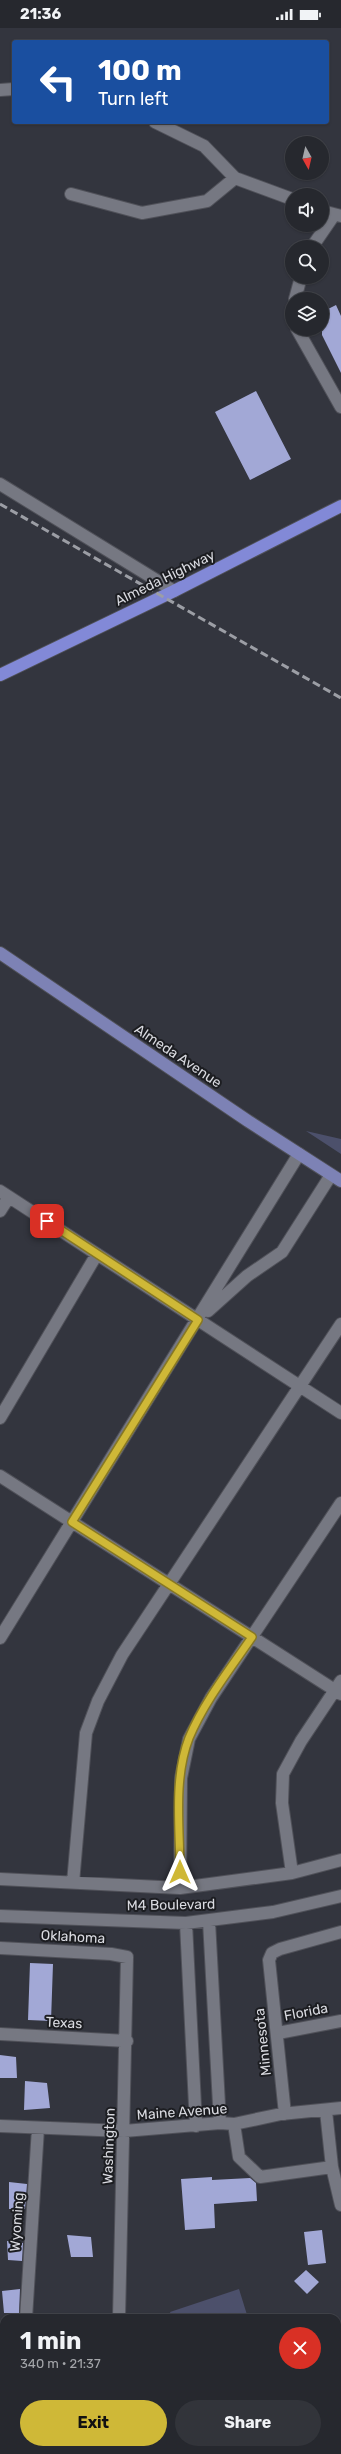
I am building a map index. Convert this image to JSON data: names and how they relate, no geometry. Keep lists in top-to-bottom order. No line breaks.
{"streets":{"highway":["Almeda Highway"],"main road":["Almeda Avenue"],"street":["M4 Boulevard","Oklahoma","Florida","Texas","Minnesota","Maine Avenue","Washington","Wyoming"]},"crossings":[["Oklahoma","Washington"],["Florida","Minnesota"],["Texas","Washington"],["Minnesota","Maine Avenue"],["Maine Avenue","Washington"],["Maine Avenue","Wyoming"]],"north":"bottom","page":{"status":"21:36","turn":["100 m","Turn left"],"heading":["1 min","340 m · 21:37"],"buttons":["Exit","Share"]}}
